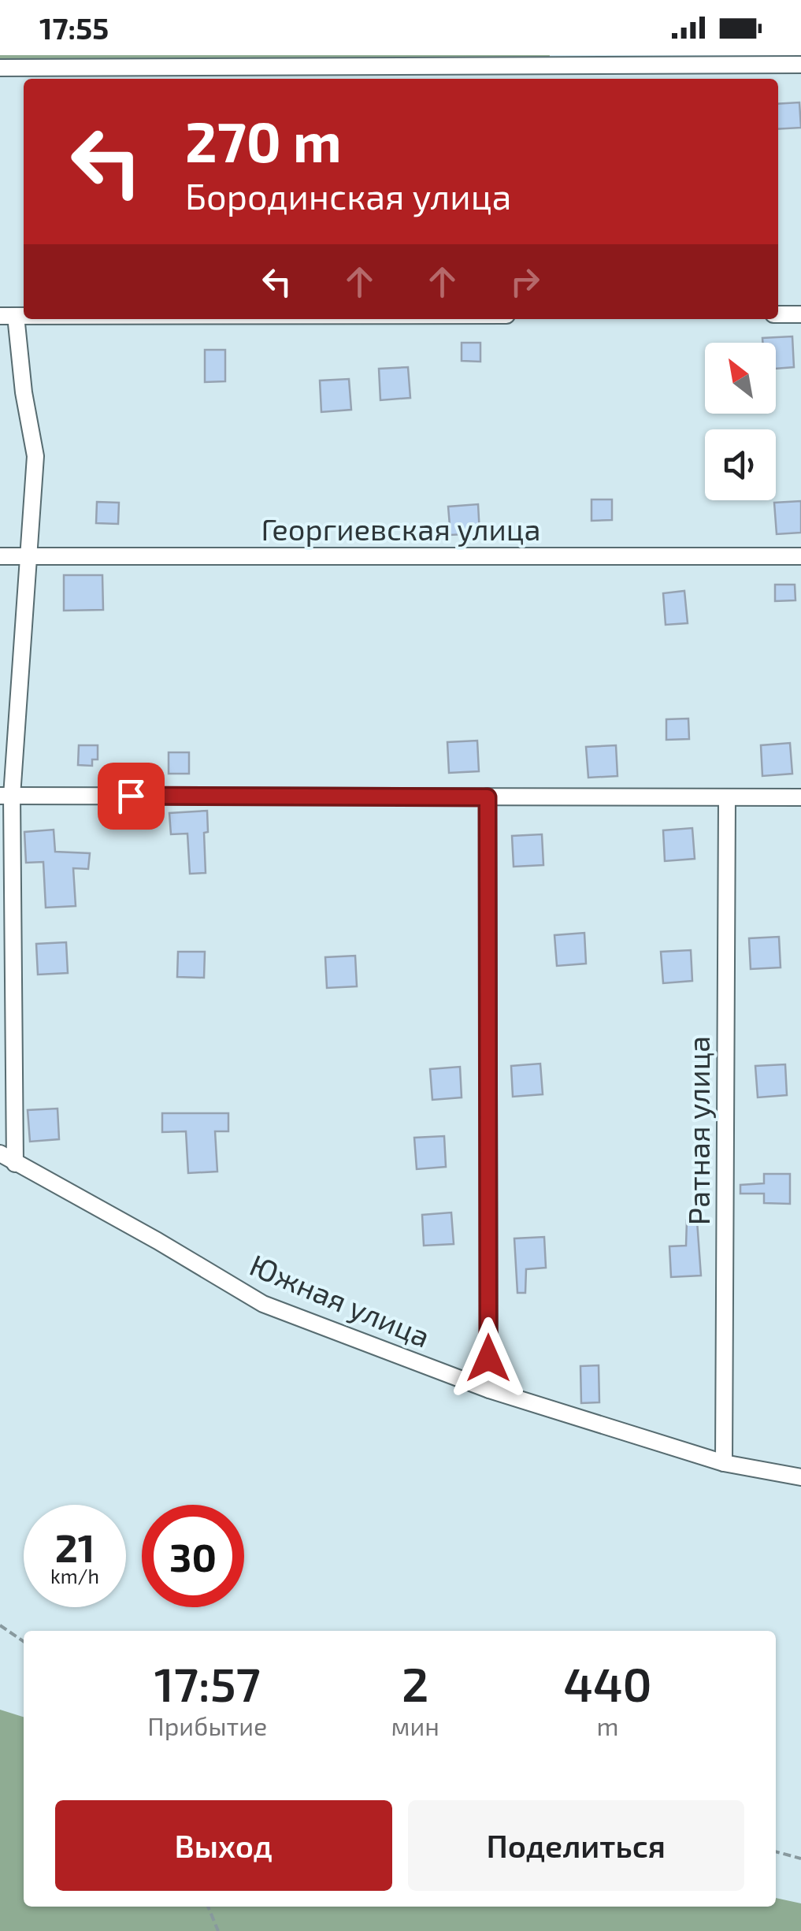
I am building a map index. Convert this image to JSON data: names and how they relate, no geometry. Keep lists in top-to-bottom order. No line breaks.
{"streets":{"street":["Георгиевская улица","Ратная улица","Южная улица"]},"crossings":[["Ратная улица","Южная улица"]],"north":"top left","page":{"status":"17:55","turn":["270 m","Бородинская улица"],"speed":"21 km/h","limit":"30","eta":["17:57","Прибытие","2","мин","440","m"],"buttons":["Выход","Поделиться"]}}
